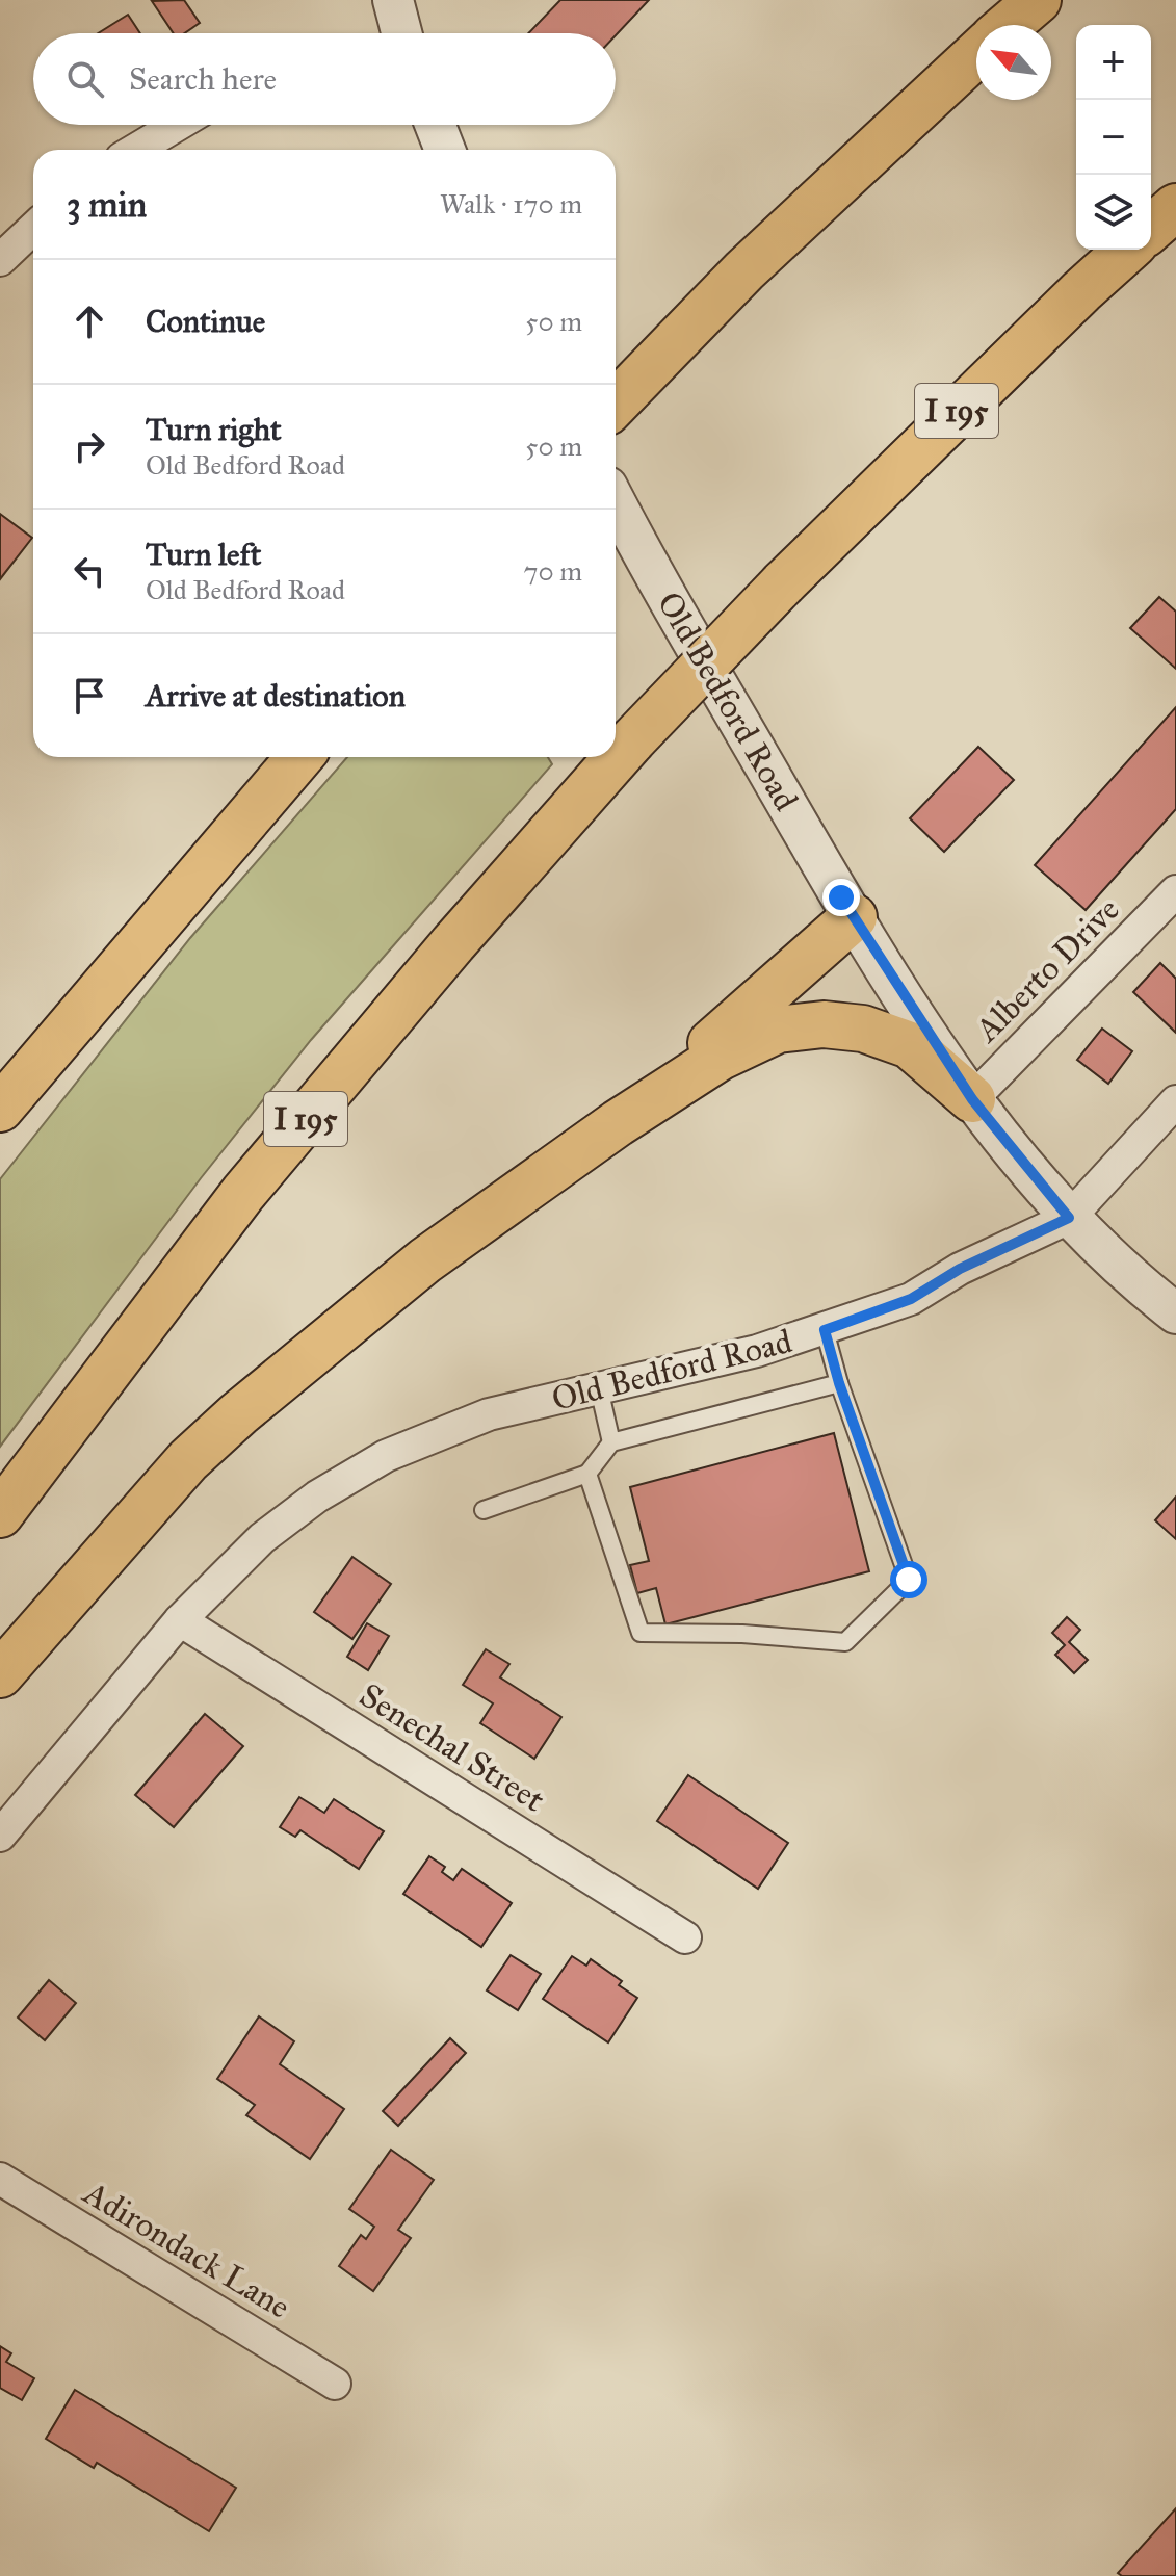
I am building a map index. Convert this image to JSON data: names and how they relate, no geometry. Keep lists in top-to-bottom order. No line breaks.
{"streets":{"highway":["I 195"],"street":["Old Bedford Road","Alberto Drive","Senechal Street","Adirondack Lane"]},"crossings":[["Old Bedford Road","Alberto Drive"],["Old Bedford Road","Senechal Street"]],"north":"top left","page":{"map_buttons":["+","−"],"search":"Search here","heading":["3 min","Walk · 170 m"],"list":[["Continue","50 m"],["Turn right","Old Bedford Road","50 m"],["Turn left","Old Bedford Road","70 m"],"Arrive at destination"]}}
